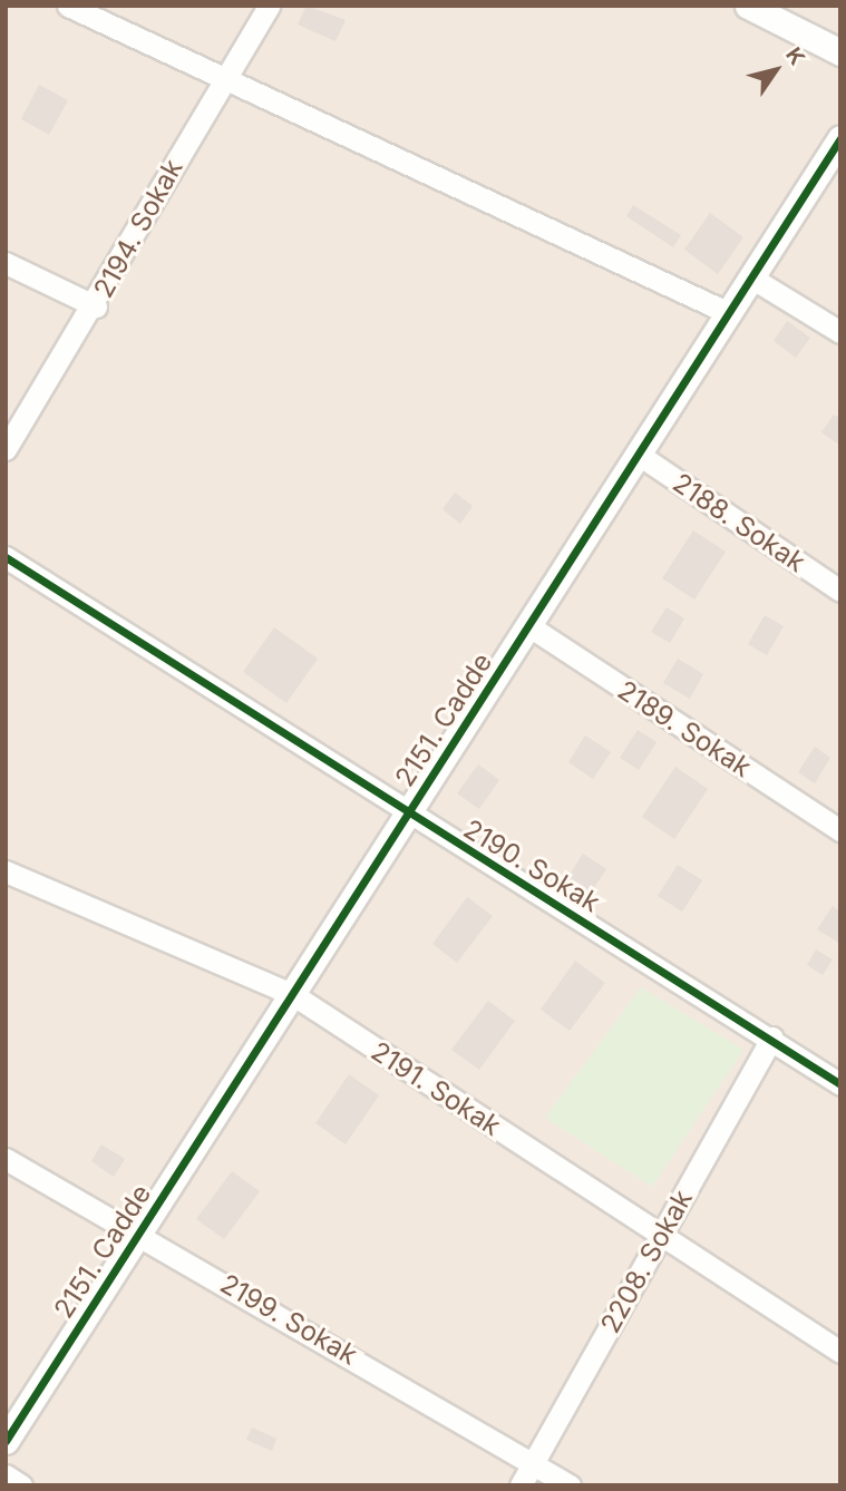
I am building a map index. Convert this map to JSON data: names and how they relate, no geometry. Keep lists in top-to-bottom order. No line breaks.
{"streets":{"street":["2194. Sokak","2188. Sokak","2151. Cadde","2189. Sokak","2190. Sokak","2191. Sokak","2208. Sokak","2199. Sokak"]},"crossings":[["2188. Sokak","2151. Cadde"],["2151. Cadde","2189. Sokak"],["2151. Cadde","2190. Sokak"],["2151. Cadde","2191. Sokak"],["2151. Cadde","2199. Sokak"],["2190. Sokak","2208. Sokak"],["2191. Sokak","2208. Sokak"],["2208. Sokak","2199. Sokak"]],"north":"top right"}
